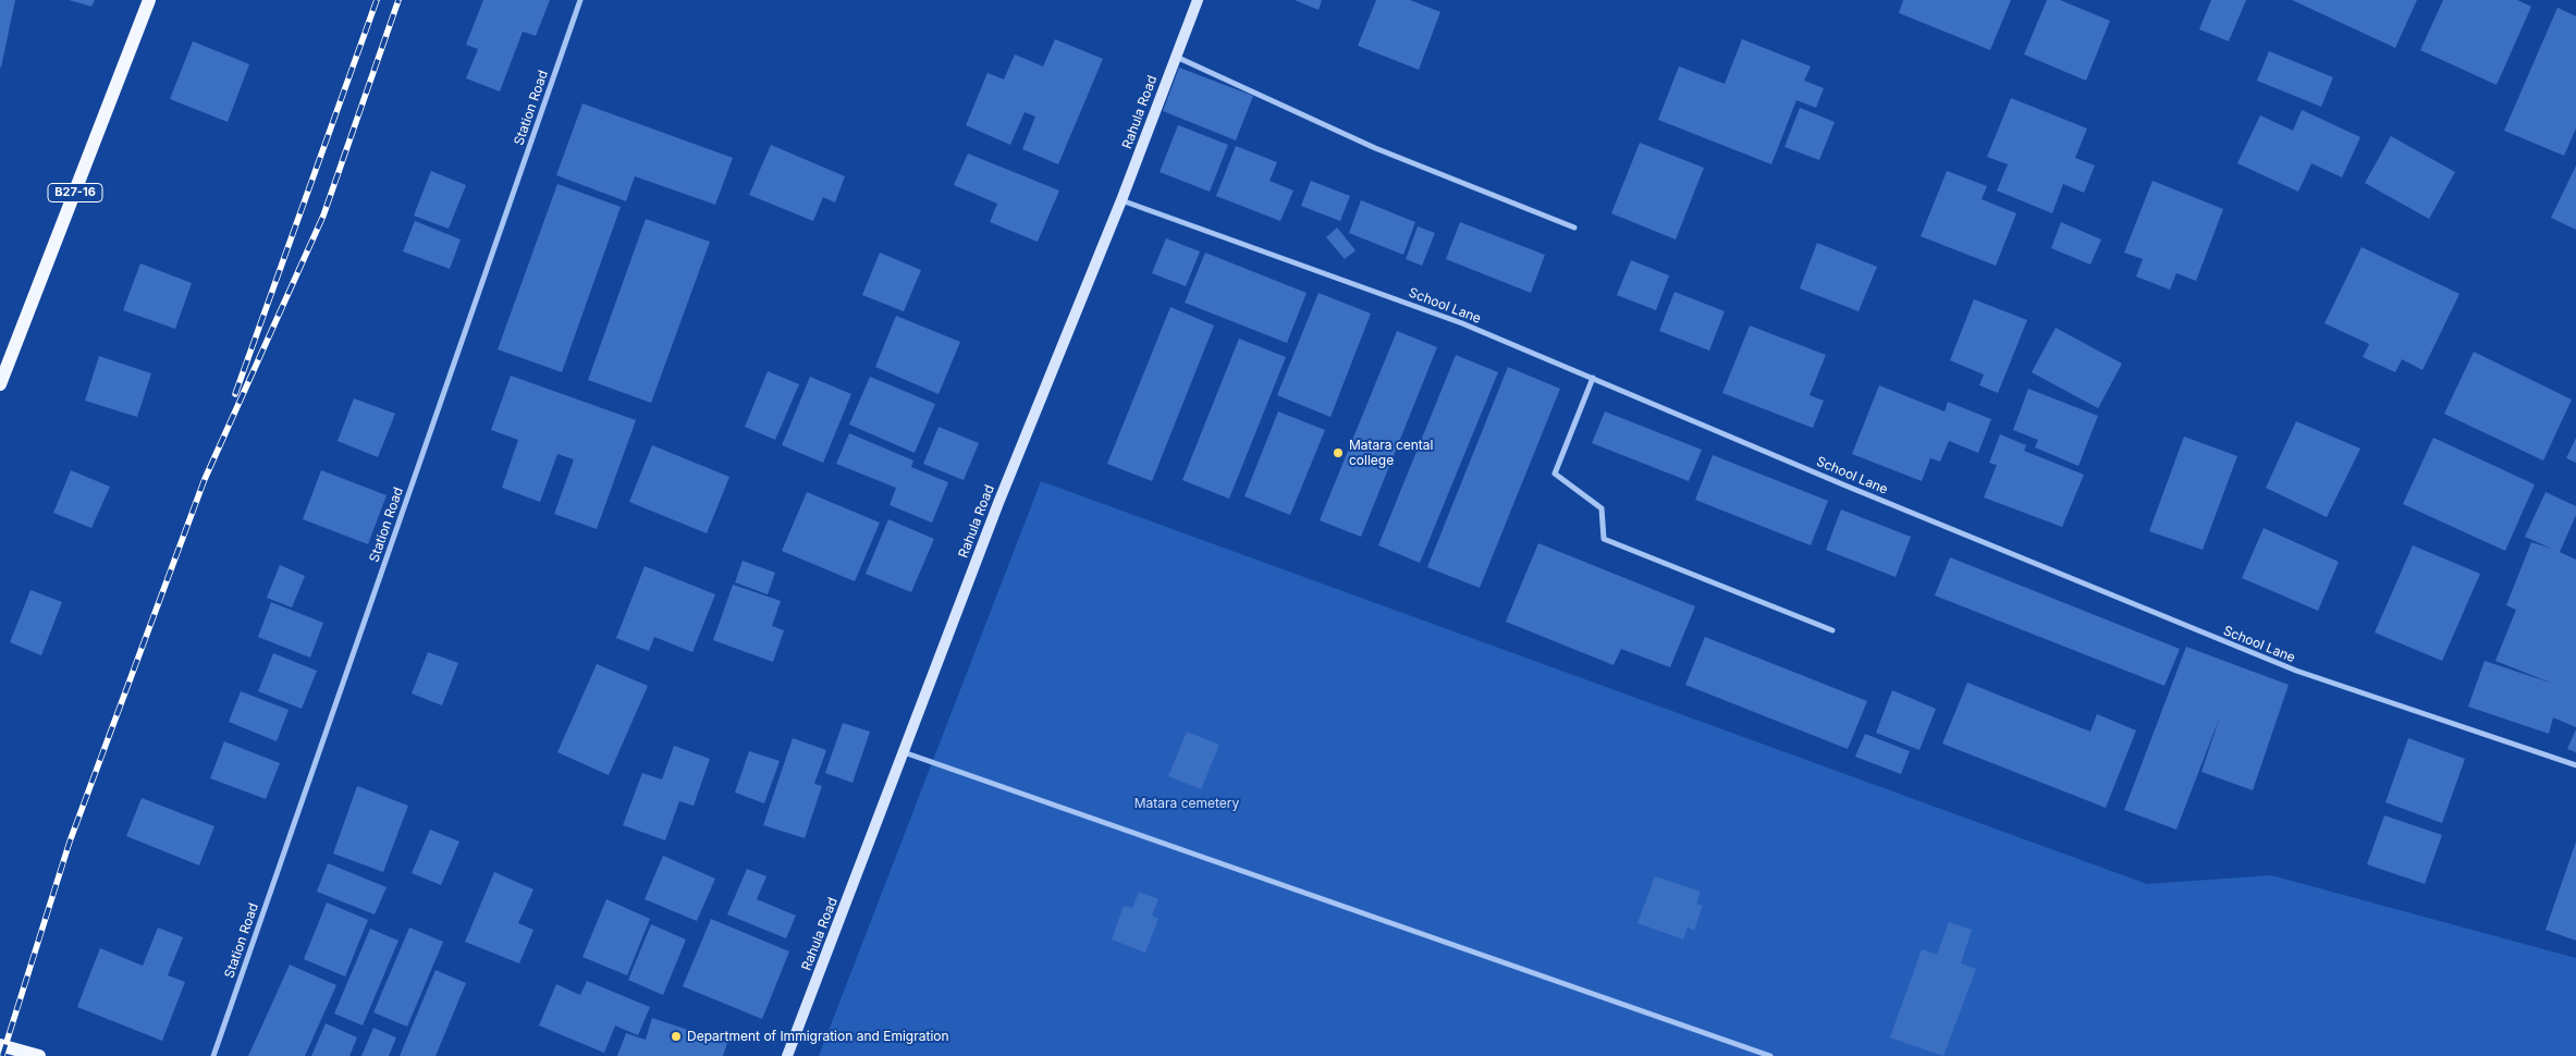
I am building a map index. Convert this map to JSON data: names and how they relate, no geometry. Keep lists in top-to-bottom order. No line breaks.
{"streets":{"main road":["Rahula Road","B27-16"],"street":["Station Road","School Lane"]},"crossings":[["Rahula Road","School Lane"]],"parks":["Matara cemetery"],"places":["Matara cental college","Department of Immigration and Emigration"]}
